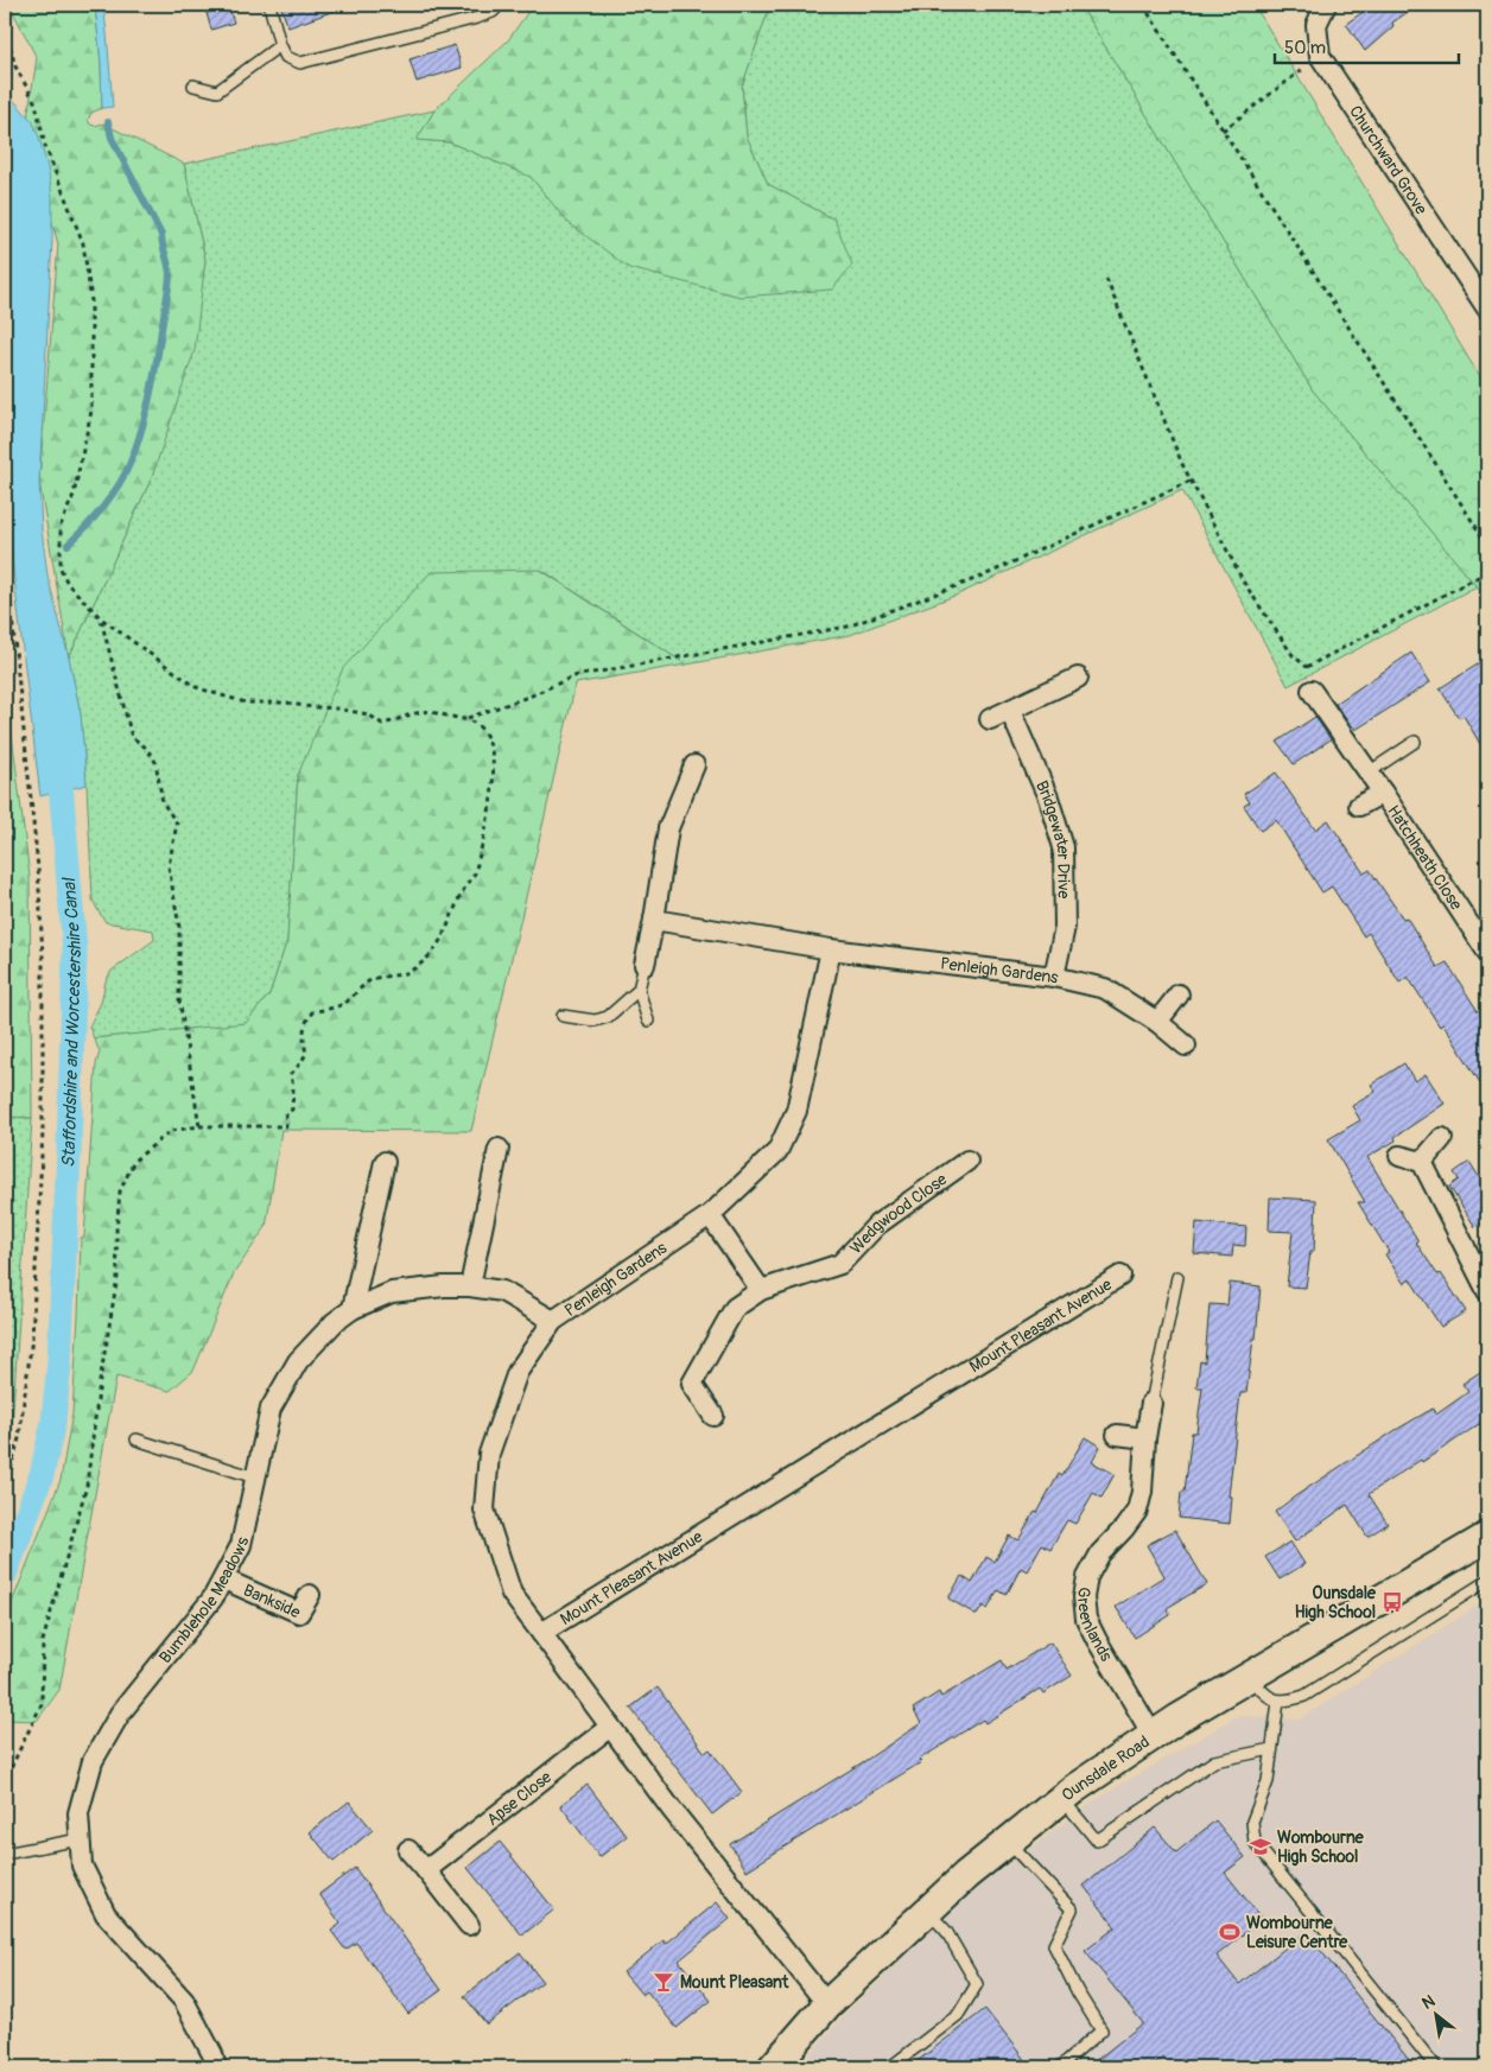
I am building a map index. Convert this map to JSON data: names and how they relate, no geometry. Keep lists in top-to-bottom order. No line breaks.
{"streets":{"street":["Churchward Grove","Bridgewater Drive","Hatchheath Close","Penleigh Gardens","Wedgwood Close","Mount Pleasant Avenue","Bankside","Bumblehole Meadows","Greenlands","Ounsdale Road","Apse Close"]},"crossings":[["Bridgewater Drive","Penleigh Gardens"],["Penleigh Gardens","Mount Pleasant Avenue"],["Penleigh Gardens","Bumblehole Meadows"],["Mount Pleasant Avenue","Ounsdale Road"],["Mount Pleasant Avenue","Apse Close"],["Bankside","Bumblehole Meadows"],["Greenlands","Ounsdale Road"]],"water":["Staffordshire and Worcestershire Canal"],"places":{"bus stop":["Ounsdale High School"],"school or university":["Wombourne High School"],"sports":["Wombourne Leisure Centre"],"bar":["Mount Pleasant"]},"scale_bar":"50 m","north":"top left"}
